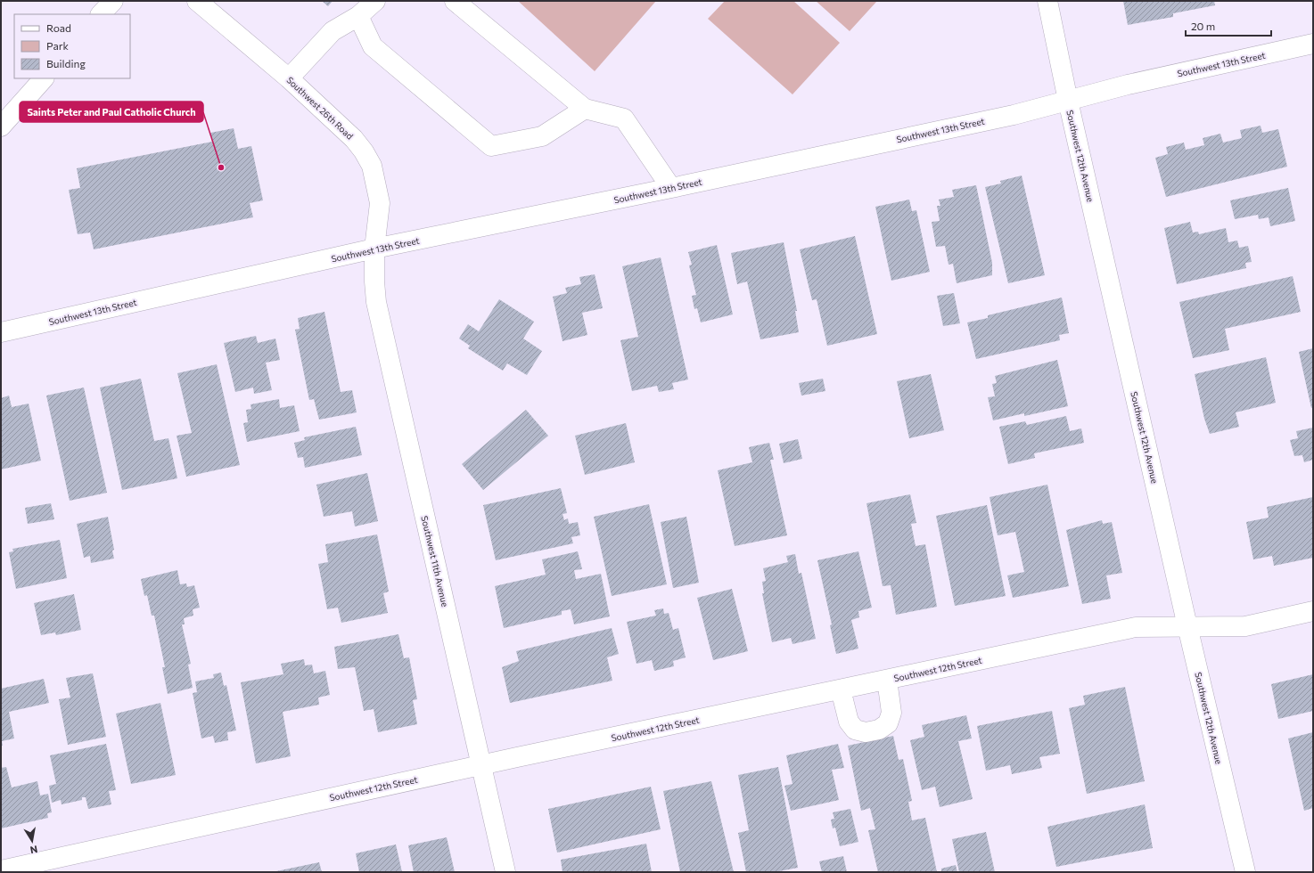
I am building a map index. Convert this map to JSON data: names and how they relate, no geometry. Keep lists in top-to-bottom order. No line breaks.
{"streets":{"street":["Southwest 13th Street","Southwest 26th Road","Southwest 12th Avenue","Southwest 11th Avenue","Southwest 12th Street"]},"crossings":[["Southwest 13th Street","Southwest 26th Road"],["Southwest 13th Street","Southwest 12th Avenue"],["Southwest 13th Street","Southwest 11th Avenue"],["Southwest 26th Road","Southwest 11th Avenue"],["Southwest 12th Avenue","Southwest 12th Street"],["Southwest 11th Avenue","Southwest 12th Street"]],"places":["Saints Peter and Paul Catholic Church"],"legend":["Road","Park","Building"],"scale_bar":"20 m","north":"bottom"}
